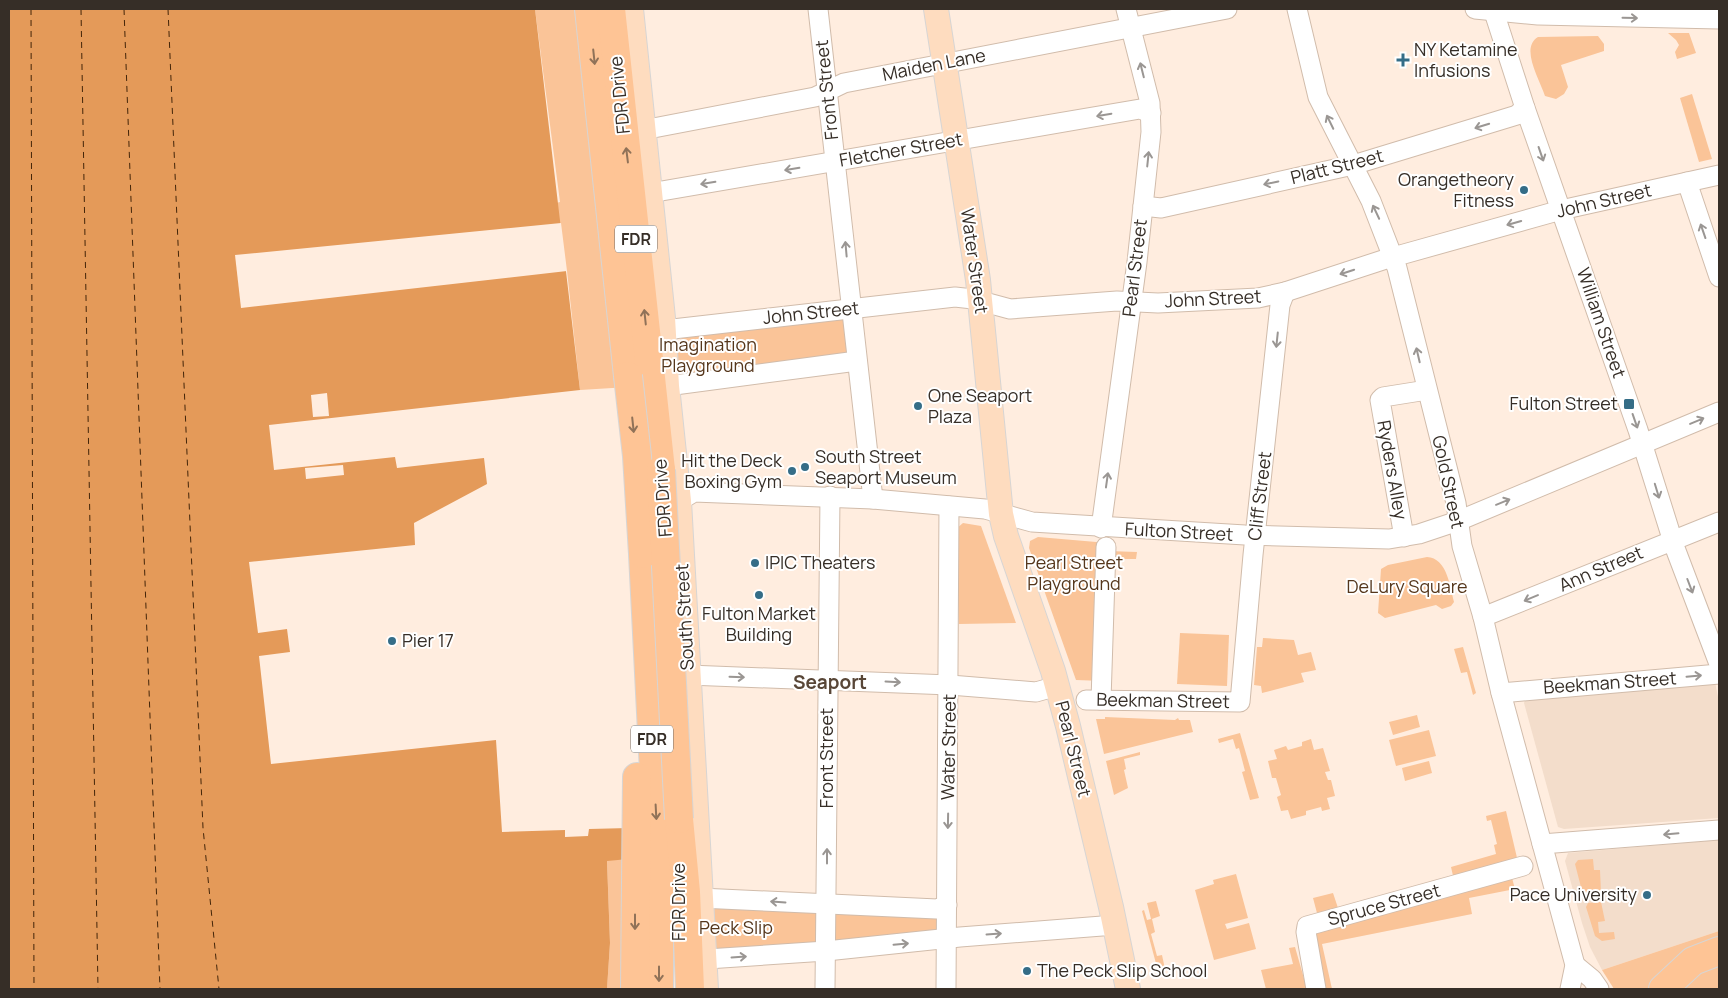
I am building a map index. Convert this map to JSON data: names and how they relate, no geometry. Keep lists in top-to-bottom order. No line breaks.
{"streets":{"highway":["FDR Drive","FDR"],"main road":["Water Street","Pearl Street","South Street"],"street":["Maiden Lane","Front Street","Fletcher Street","Platt Street","John Street","William Street","Ryders Alley","Gold Street","Cliff Street","Fulton Street","Ann Street","Beekman Street","Spruce Street"]},"crossings":[["Maiden Lane","Front Street"],["Maiden Lane","Water Street"],["Maiden Lane","Pearl Street"],["Maiden Lane","South Street"],["Front Street","Fletcher Street"],["Front Street","John Street"],["Front Street","Fulton Street"],["Fletcher Street","Water Street"],["Fletcher Street","Pearl Street"],["Fletcher Street","South Street"],["Platt Street","Pearl Street"],["Platt Street","William Street"],["Platt Street","Gold Street"],["John Street","Water Street"],["John Street","Pearl Street"],["John Street","William Street"],["John Street","Gold Street"],["John Street","Cliff Street"],["John Street","South Street"],["Water Street","Pearl Street"],["Water Street","Fulton Street"],["Pearl Street","Fulton Street"],["William Street","Fulton Street"],["William Street","Ann Street"],["Ryders Alley","Gold Street"],["Ryders Alley","Fulton Street"],["Gold Street","Fulton Street"],["Gold Street","Ann Street"],["Gold Street","Beekman Street"],["Cliff Street","Fulton Street"],["Cliff Street","Beekman Street"],["Fulton Street","South Street"]],"one_way":["Front Street","Fletcher Street","Platt Street","Pearl Street","William Street","Gold Street","Cliff Street","Ann Street"],"districts":["Seaport"],"parks":["Imagination Playground","Pearl Street Playground","DeLury Square","Peck Slip"],"places":{"health":["NY Ketamine Infusions"],"other":["Orangetheory Fitness","One Seaport Plaza","South Street Seaport Museum","Hit the Deck Boxing Gym","IPIC Theaters","Fulton Market Building","Pier 17","Pace University","The Peck Slip School"],"transit":["Fulton Street"]}}
